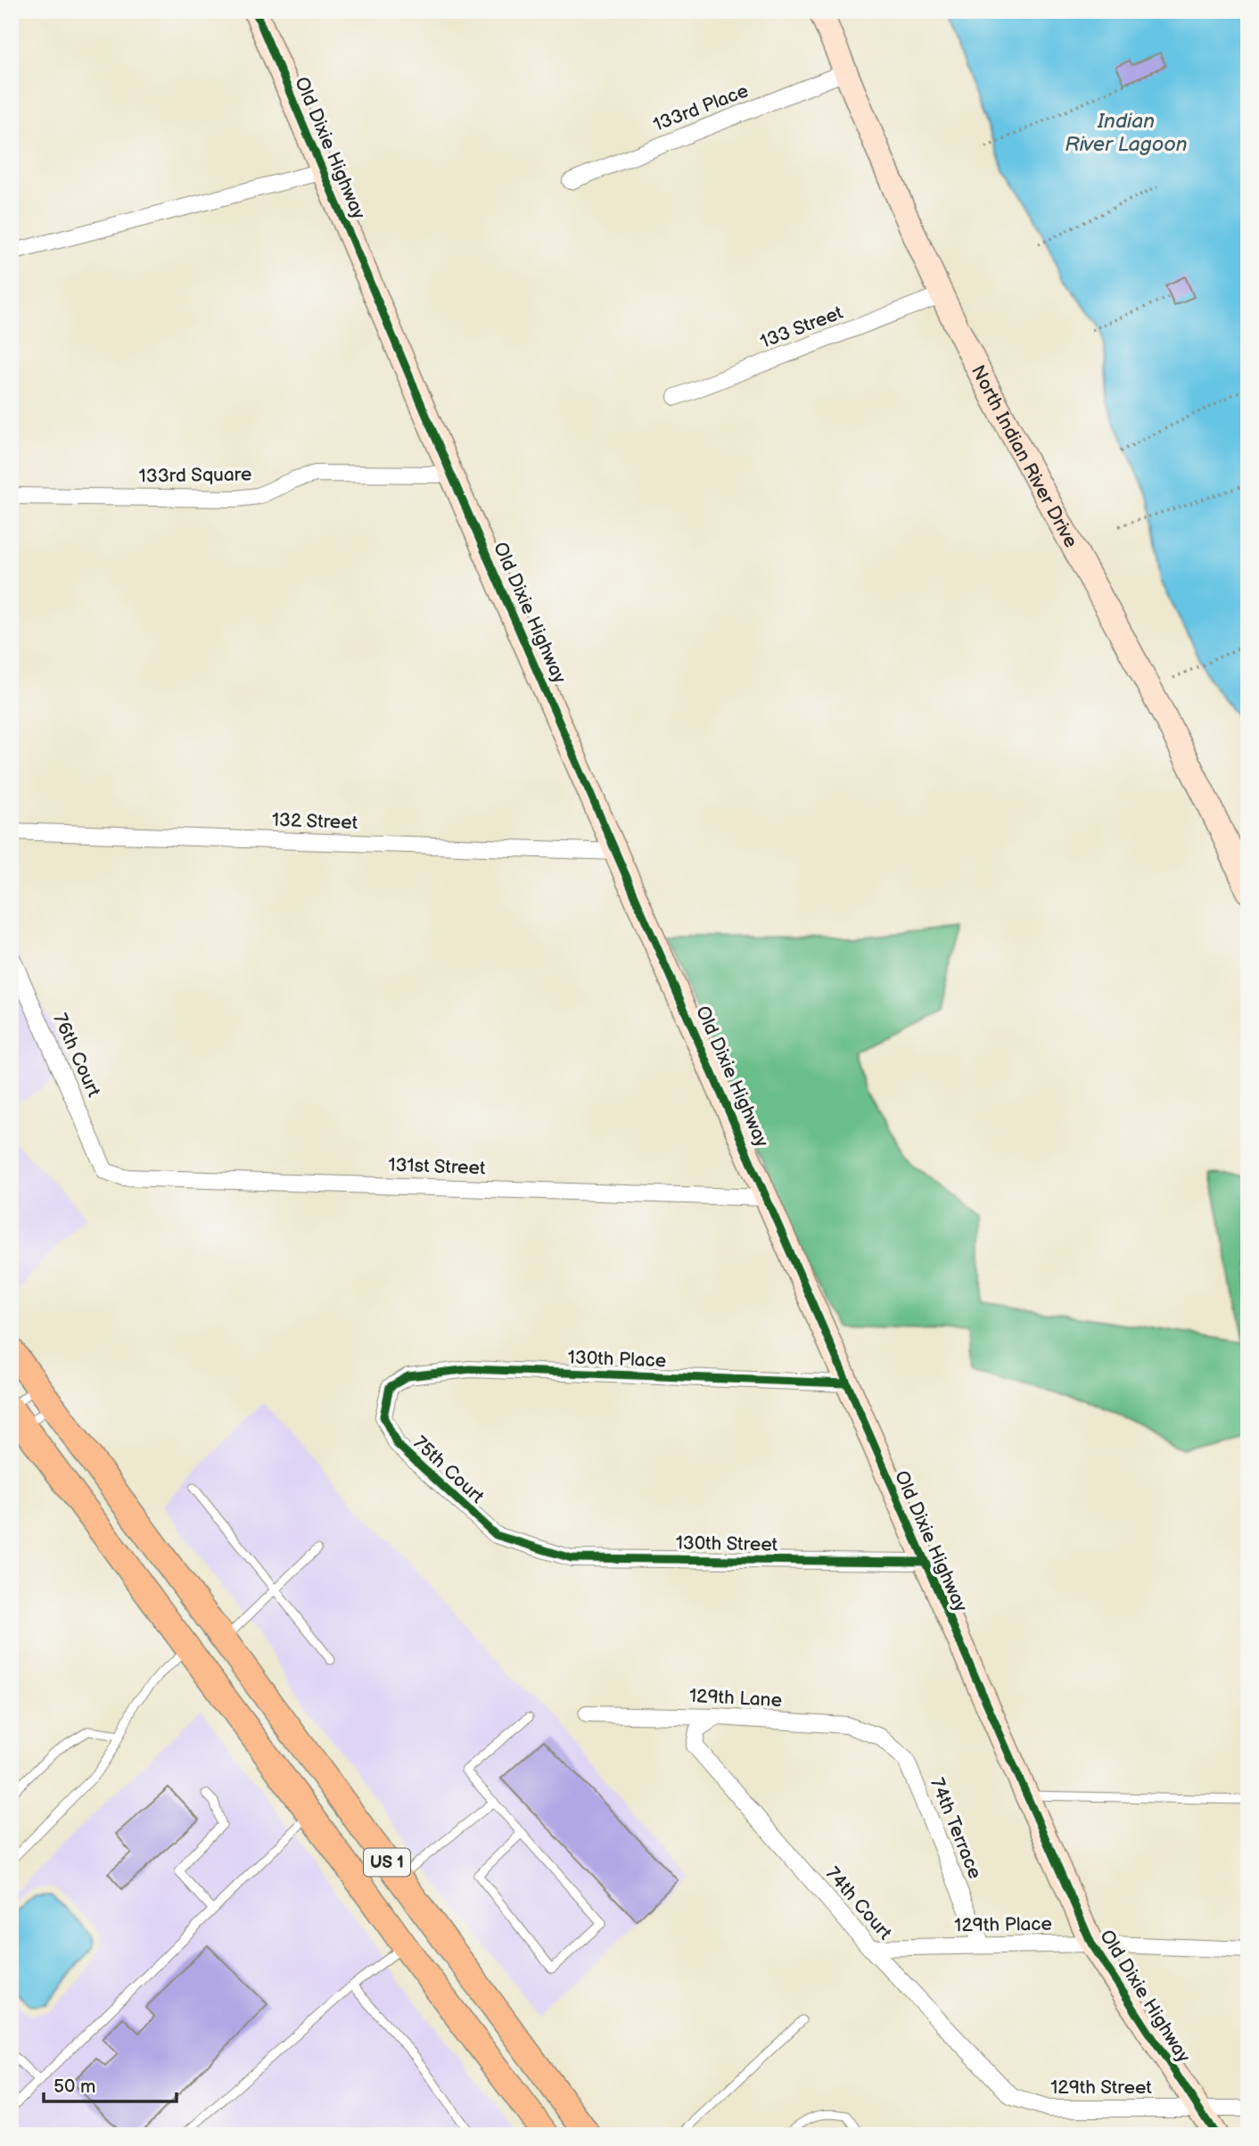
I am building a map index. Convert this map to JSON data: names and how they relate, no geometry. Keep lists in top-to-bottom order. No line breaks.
{"streets":{"main road":["US 1"],"street":["133rd Place","Old Dixie Highway","133 Street","North Indian River Drive","133rd Square","132 Street","76th Court","131st Street","130th Place","75th Court","130th Street","129th Lane","74th Terrace","74th Court","129th Place","129th Street"]},"crossings":[["133rd Place","North Indian River Drive"],["Old Dixie Highway","133rd Square"],["Old Dixie Highway","132 Street"],["Old Dixie Highway","131st Street"],["Old Dixie Highway","130th Place"],["Old Dixie Highway","130th Street"],["Old Dixie Highway","129th Place"],["Old Dixie Highway","129th Street"],["133 Street","North Indian River Drive"],["76th Court","131st Street"],["130th Place","75th Court"],["75th Court","130th Street"],["129th Lane","74th Terrace"],["129th Lane","74th Court"],["74th Terrace","129th Place"],["74th Court","129th Place"],["74th Court","129th Street"]],"water":["Indian River Lagoon"],"scale_bar":"50 m"}
